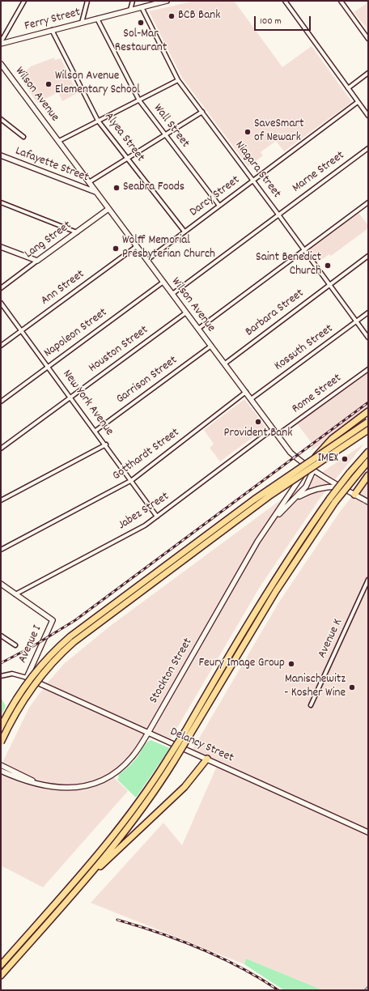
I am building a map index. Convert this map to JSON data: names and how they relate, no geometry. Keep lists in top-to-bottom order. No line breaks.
{"streets":{"main road":["Ferry Street","Wilson Avenue","Lafayette Street","Lang Street","Avenue I","Stockton Street","Delancy Street"],"street":["Wall Street","Alyea Street","Niagara Street","Marne Street","Darcy Street","Ann Street","Barbara Street","Napoleon Street","Kossuth Street","Houston Street","Garrison Street","Rome Street","New York Avenue","Gotthardt Street","Jabez Street","Avenue K"]},"crossings":[["Ferry Street","Wall Street"],["Ferry Street","Alyea Street"],["Ferry Street","Niagara Street"],["Wilson Avenue","Lafayette Street"],["Wilson Avenue","Marne Street"],["Wilson Avenue","Darcy Street"],["Wilson Avenue","Lang Street"],["Wilson Avenue","Ann Street"],["Wilson Avenue","Barbara Street"],["Wilson Avenue","Napoleon Street"],["Wilson Avenue","Kossuth Street"],["Wilson Avenue","Houston Street"],["Wilson Avenue","Garrison Street"],["Wilson Avenue","Rome Street"],["Wilson Avenue","Gotthardt Street"],["Wilson Avenue","Jabez Street"],["Wilson Avenue","Stockton Street"],["Wall Street","Darcy Street"],["Alyea Street","Darcy Street"],["Niagara Street","Marne Street"],["Niagara Street","Darcy Street"],["Niagara Street","Barbara Street"],["Niagara Street","Kossuth Street"],["Ann Street","New York Avenue"],["Napoleon Street","New York Avenue"],["Houston Street","New York Avenue"],["Garrison Street","New York Avenue"],["New York Avenue","Gotthardt Street"],["New York Avenue","Jabez Street"],["Jabez Street","Avenue I"],["Avenue I","Delancy Street"],["Stockton Street","Delancy Street"]],"places":["BCB Bank","Sol-Mar Restaurant","Wilson Avenue Elementary School","SaveSmart of Newark","Seabra Foods","Wolff Memorial Presbyterian Church","Saint Benedict Church","Provident Bank","IMEX","Feury Image Group","Manischewitz - Kosher Wine"],"scale_bar":"100 m"}
